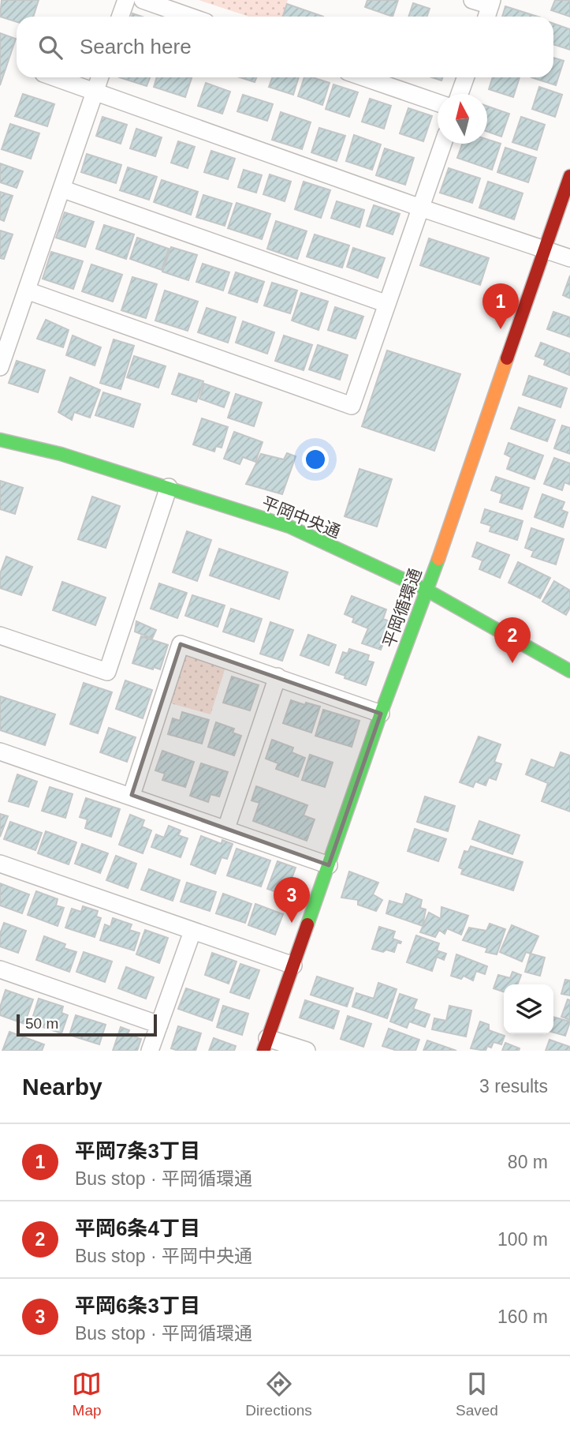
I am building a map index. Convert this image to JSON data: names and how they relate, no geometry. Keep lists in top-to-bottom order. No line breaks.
{"streets":{"street":["平岡中央通","平岡循環通"]},"crossings":[["平岡中央通","平岡循環通"]],"scale_bar":"50 m","north":"top","page":{"search":"Search here","pins":["1","2","3"],"scale":"50 m","heading":["Nearby","3 results"],"list":[{"mark":"1","name":"平岡7条3丁目","note":"Bus stop · 平岡循環通","value":"80 m"},{"mark":"2","name":"平岡6条4丁目","note":"Bus stop · 平岡中央通","value":"100 m"},{"mark":"3","name":"平岡6条3丁目","note":"Bus stop · 平岡循環通","value":"160 m"}],"nav":["Map","Directions","Saved"]}}
